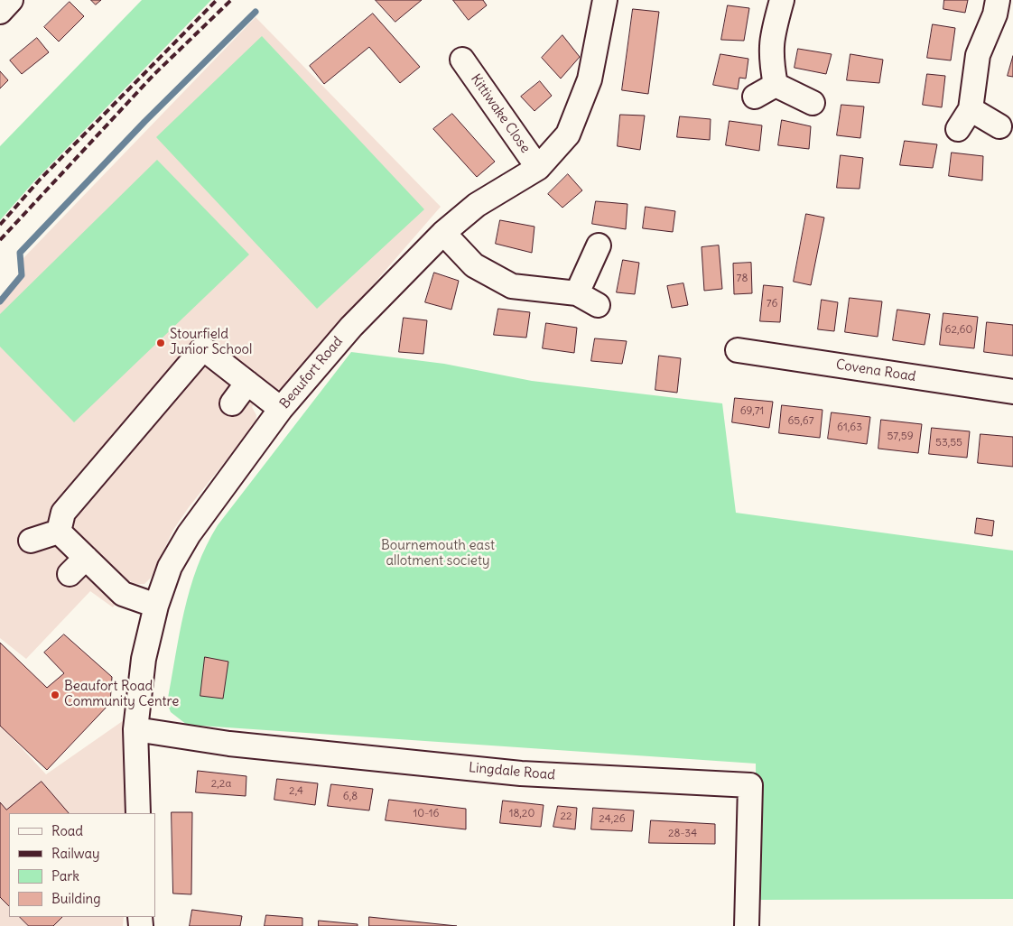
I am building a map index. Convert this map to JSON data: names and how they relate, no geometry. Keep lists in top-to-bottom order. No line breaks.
{"streets":{"street":["Kittiwake Close","Covena Road","Beaufort Road","Lingdale Road"]},"crossings":[["Kittiwake Close","Beaufort Road"],["Beaufort Road","Lingdale Road"]],"parks":["Bournemouth east allotment society"],"places":["Stourfield Junior School","Beaufort Road Community Centre"],"house_numbers":["78","76","62,60","69,71","65,67","61,63","57,59","53,55","2,2a","2,4","6,8","10-16","18,20","22","24,26","28-34"],"legend":["Road","Railway","Park","Building"]}
